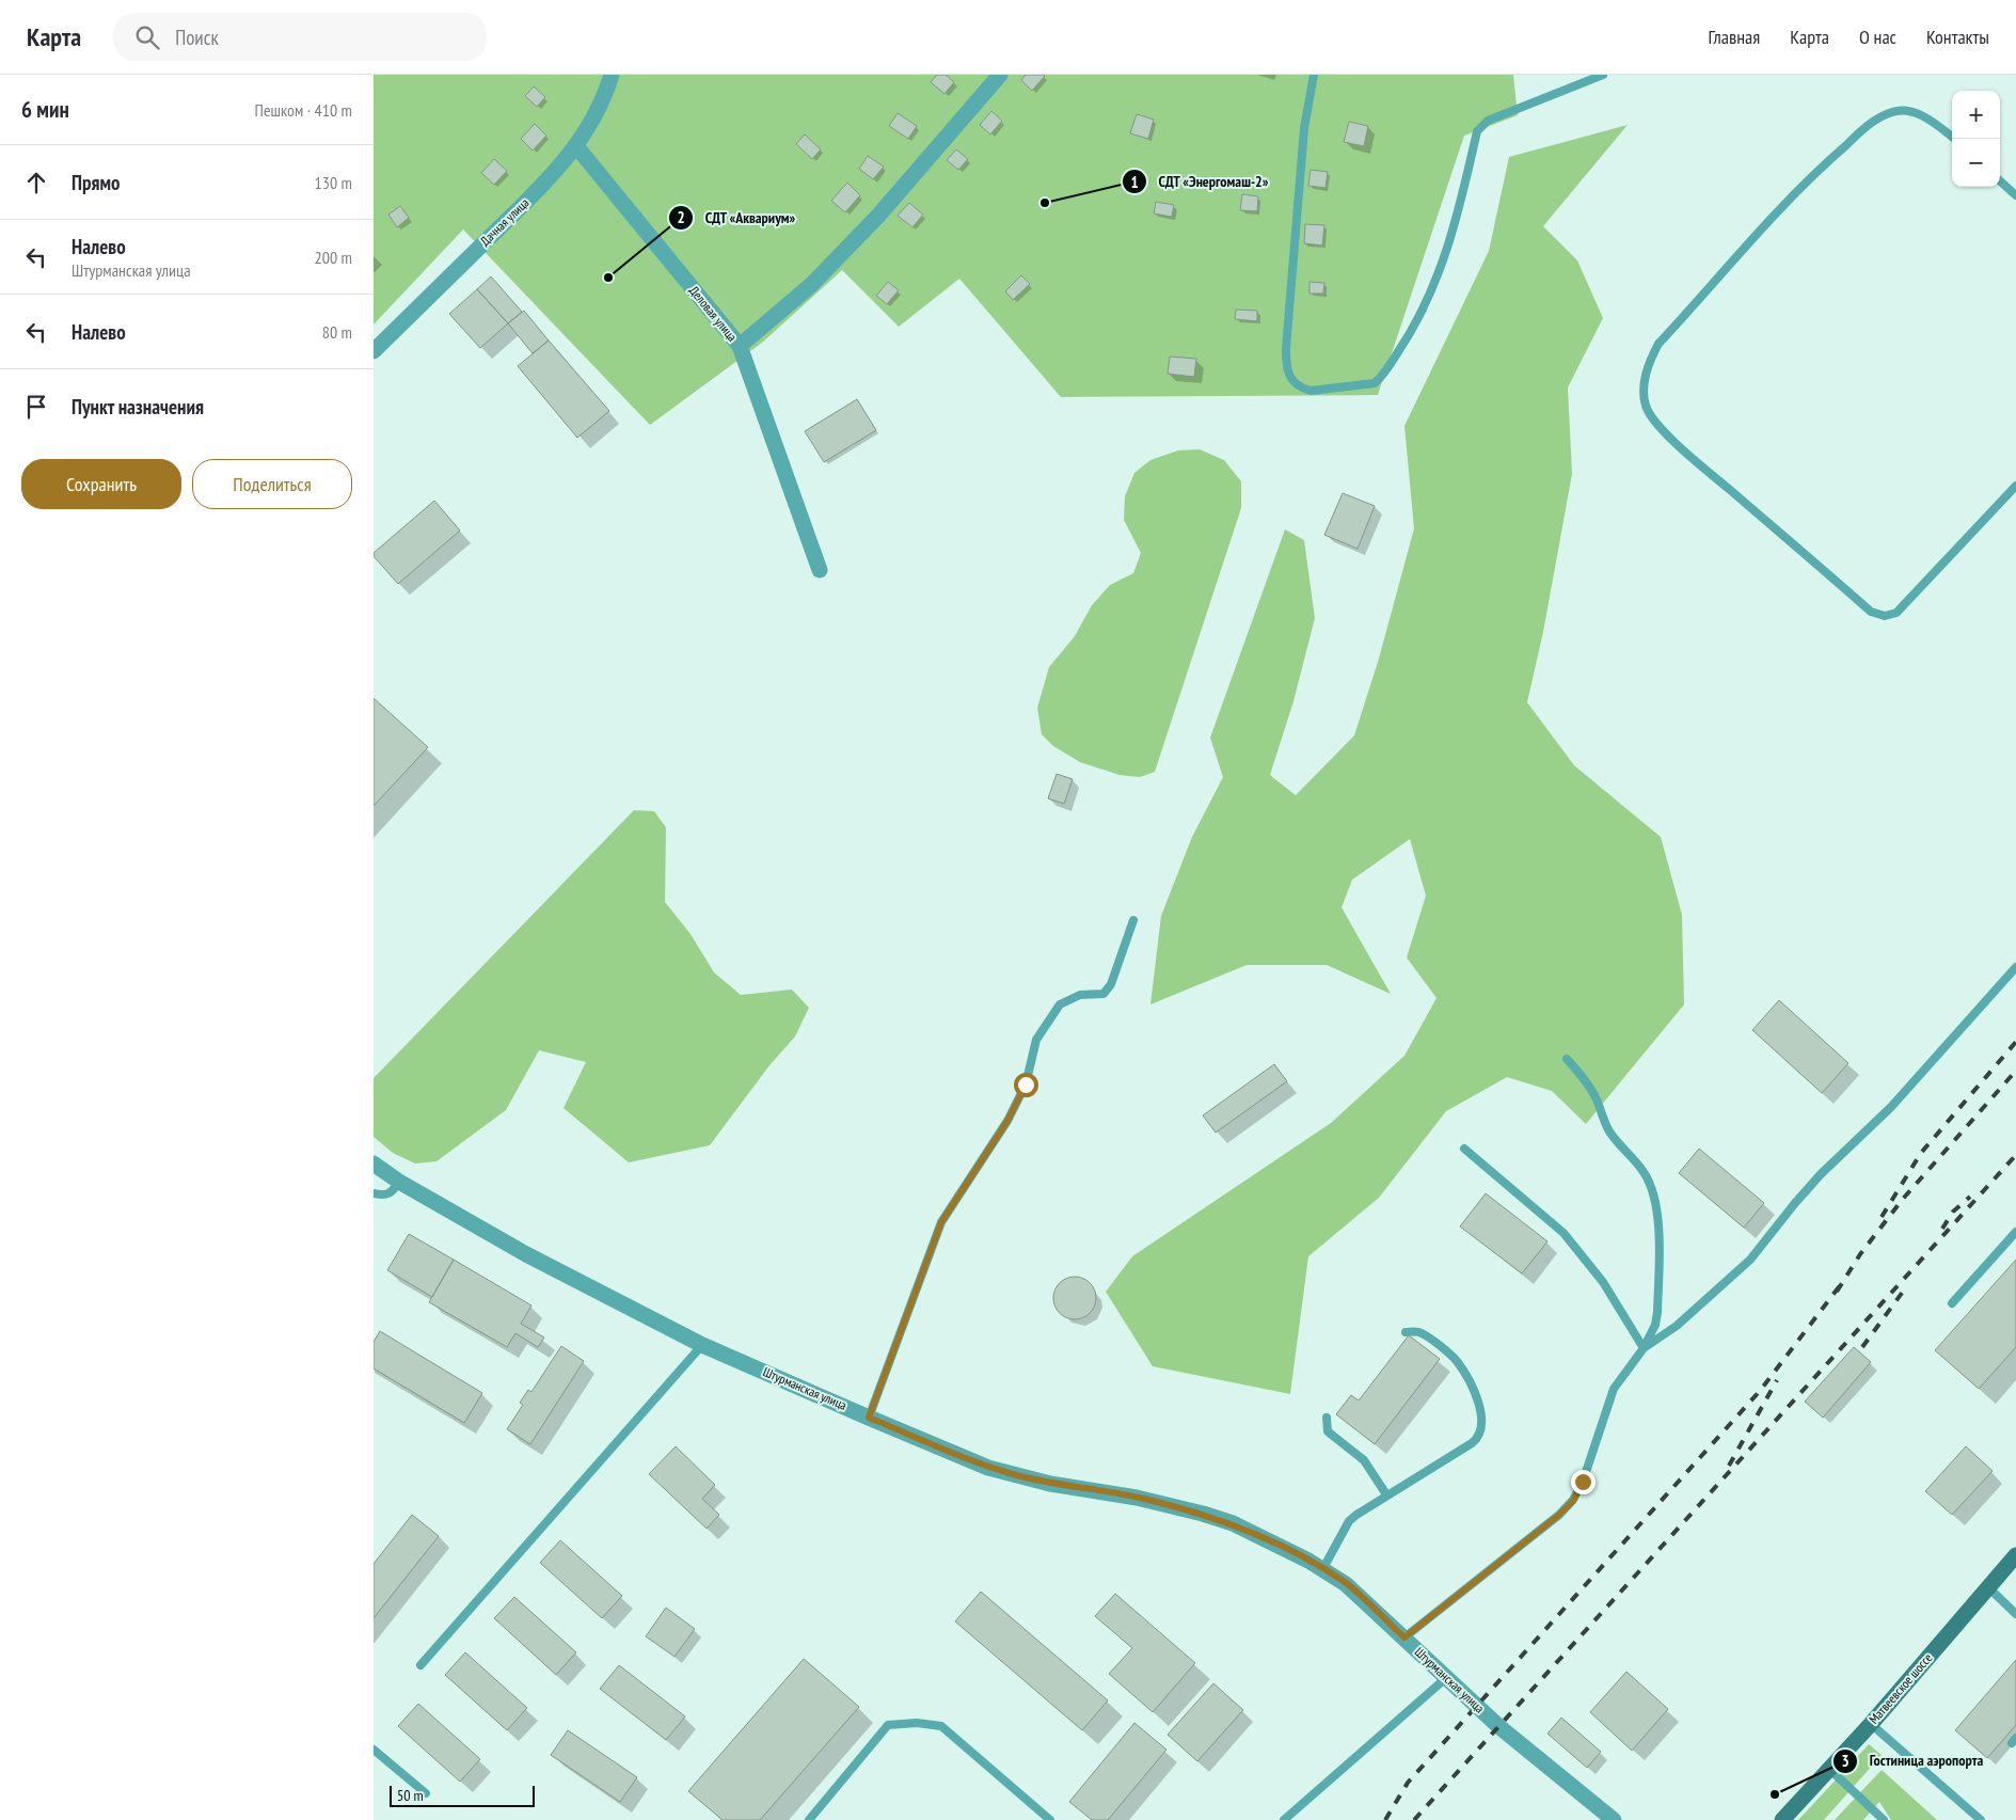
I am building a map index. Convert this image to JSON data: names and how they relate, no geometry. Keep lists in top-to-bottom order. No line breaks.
{"streets":{"main road":["Матвеевское шоссе"],"street":["Дачная улица","Деловая улица","Штурманская улица"]},"crossings":[["Дачная улица","Деловая улица"]],"places":["СДТ «Энергомаш-2»","СДТ «Аквариум»","Гостиница аэропорта"],"scale_bar":"50 m","page":{"header":"Карта","search":"Поиск","nav":["Главная","Карта","О нас","Контакты"],"heading":["6 мин","Пешком · 410 m"],"map_buttons":["+","−"],"list":[["Прямо","130 m"],["Налево","Штурманская улица","200 m"],["Налево","80 m"],"Пункт назначения"],"buttons":["Сохранить","Поделиться"],"scale":"50 m"}}
